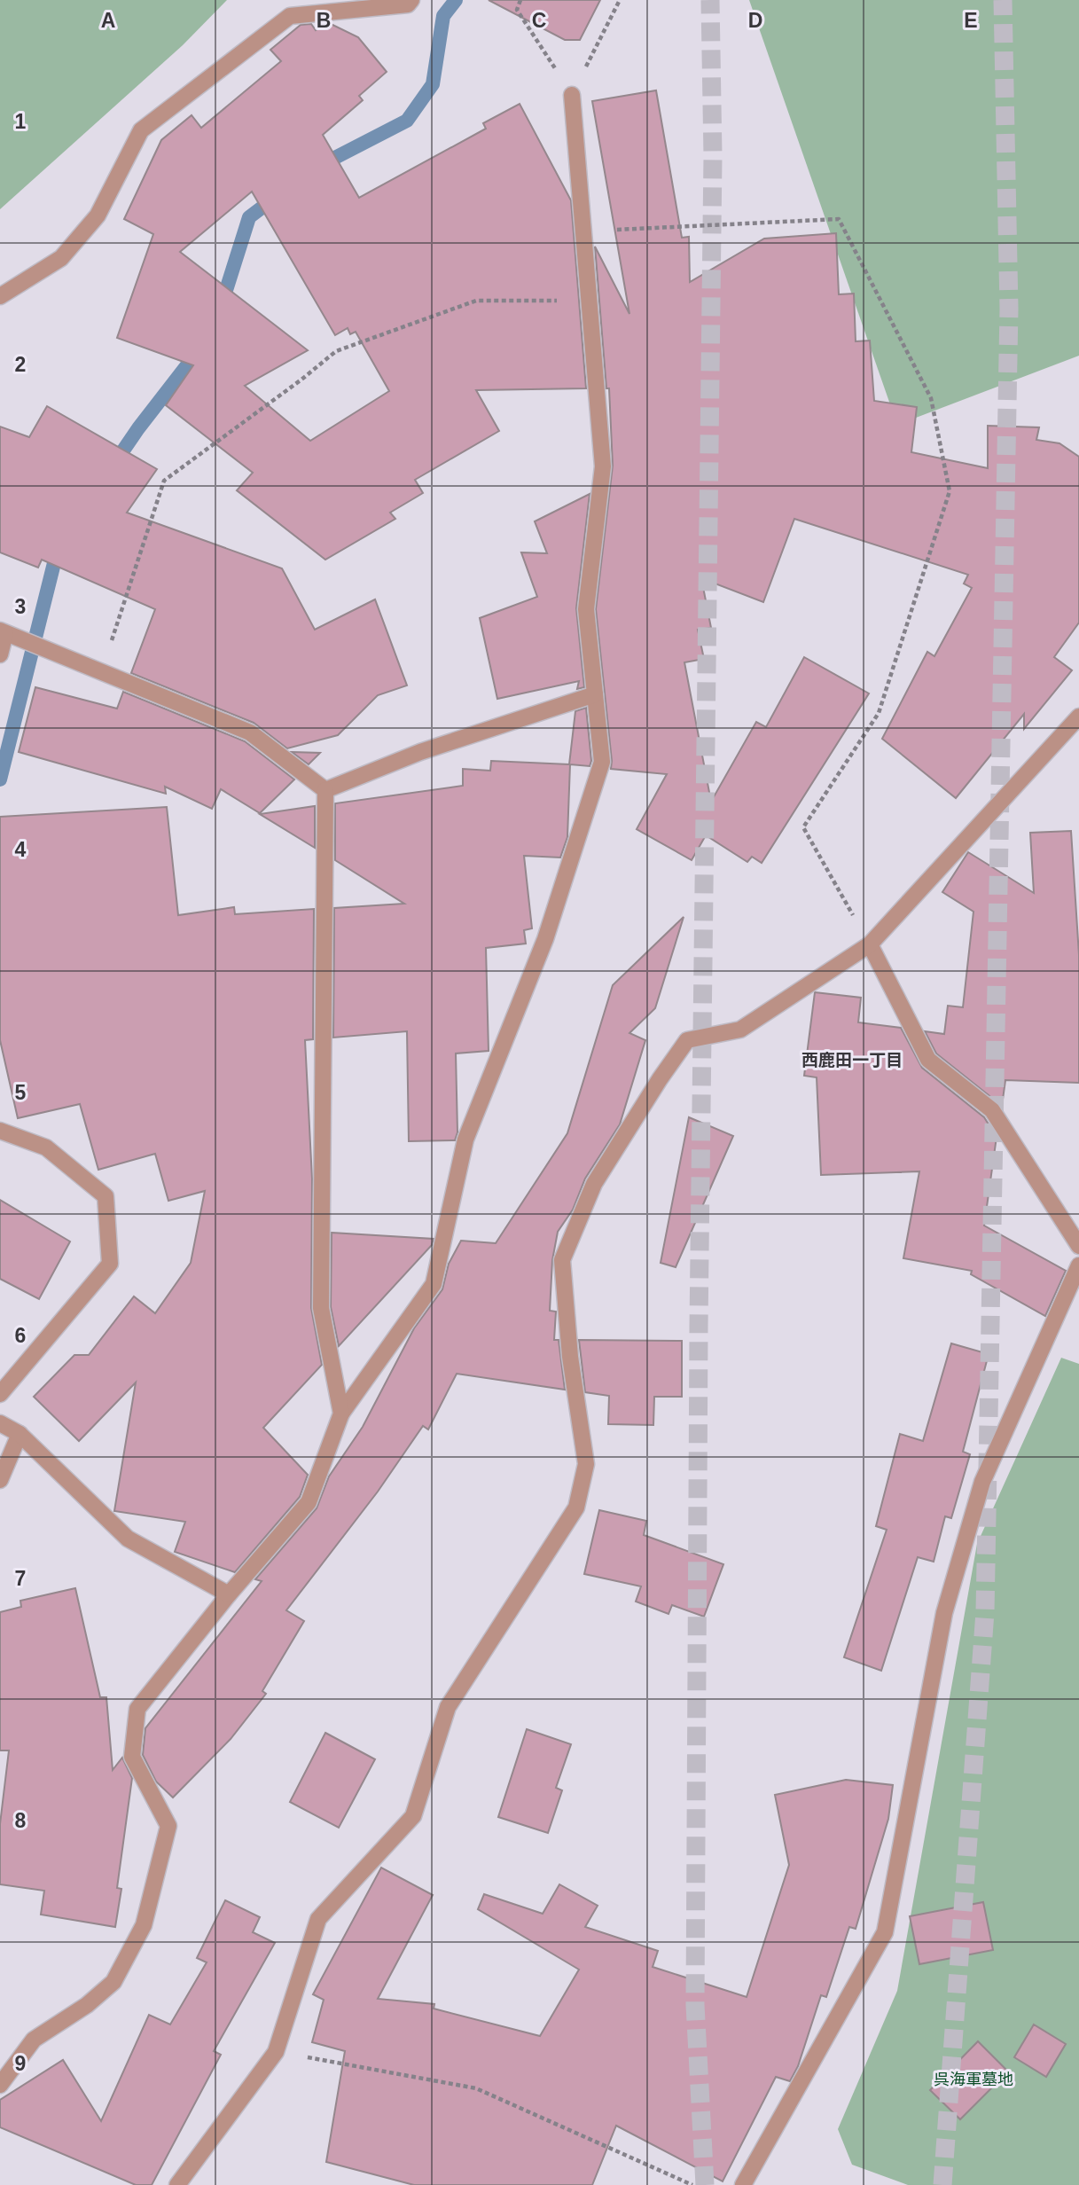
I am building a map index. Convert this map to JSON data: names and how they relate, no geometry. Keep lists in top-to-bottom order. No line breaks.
{"districts":["西鹿田一丁目"],"parks":["呉海軍墓地"],"grid":{"columns":["A","B","C","D","E"],"rows":["1","2","3","4","5","6","7","8","9"]}}
